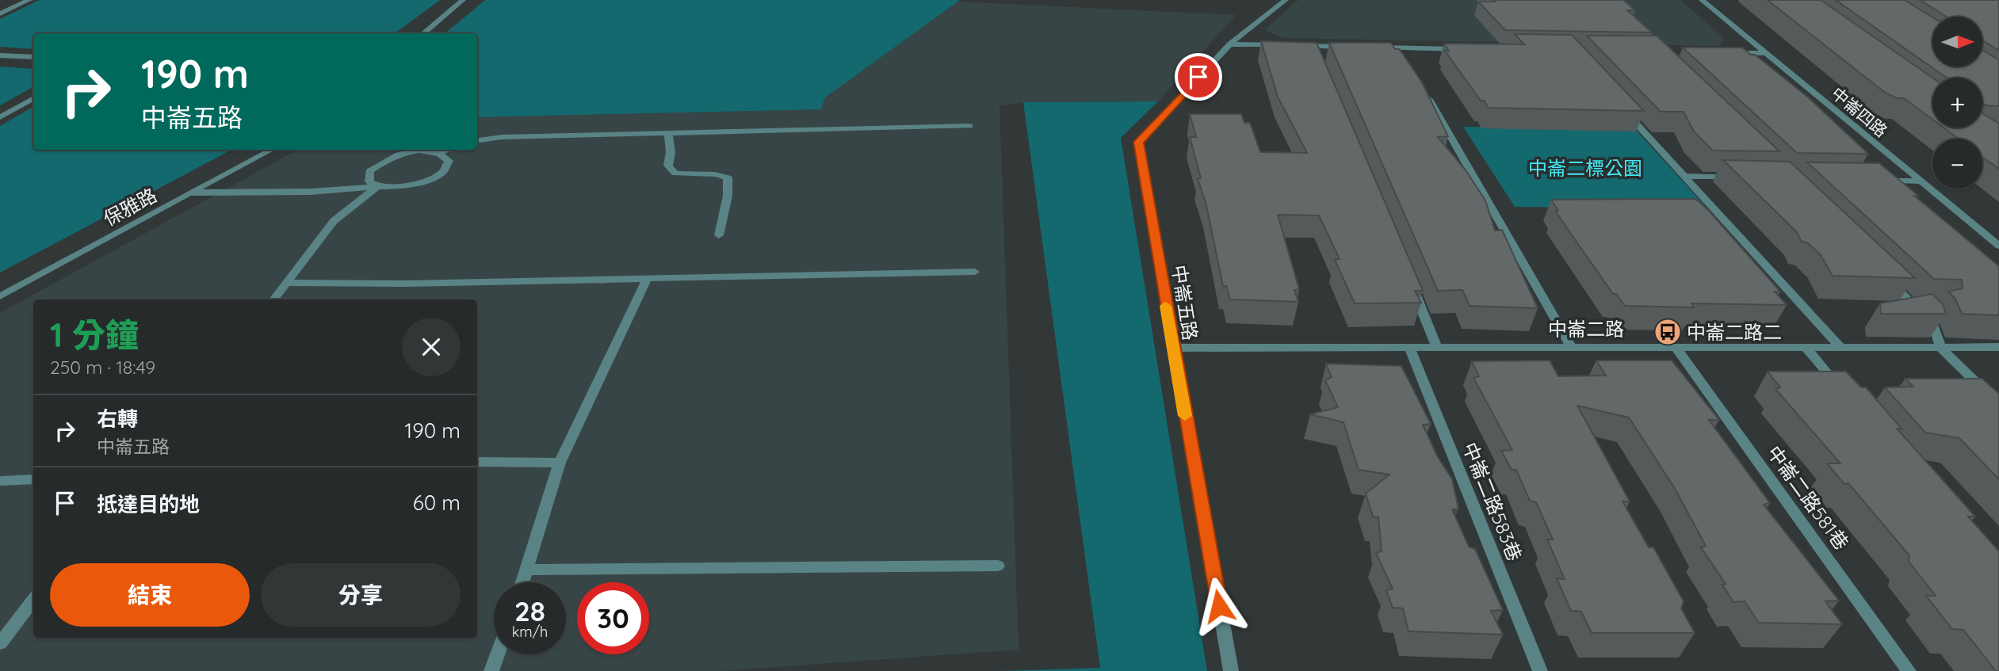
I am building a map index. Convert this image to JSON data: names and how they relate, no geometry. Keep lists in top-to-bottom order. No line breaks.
{"streets":{"street":["中崙四路","保雅路","中崙五路","中崙二路","中崙二路581巷","中崙二路583巷"]},"crossings":[["中崙五路","中崙二路"],["中崙二路","中崙二路581巷"],["中崙二路","中崙二路583巷"]],"parks":["中崙二標公園"],"places":{"bus stop":["中崙二路二"]},"north":"right","page":{"map_buttons":["+","−"],"turn":["190 m","中崙五路"],"heading":["1 分鐘","250 m · 18:49"],"list":[{"name":"右轉","note":"中崙五路","value":"190 m"},{"name":"抵達目的地","value":"60 m"}],"buttons":["結束","分享"],"speed":"28 km/h","limit":"30"}}
